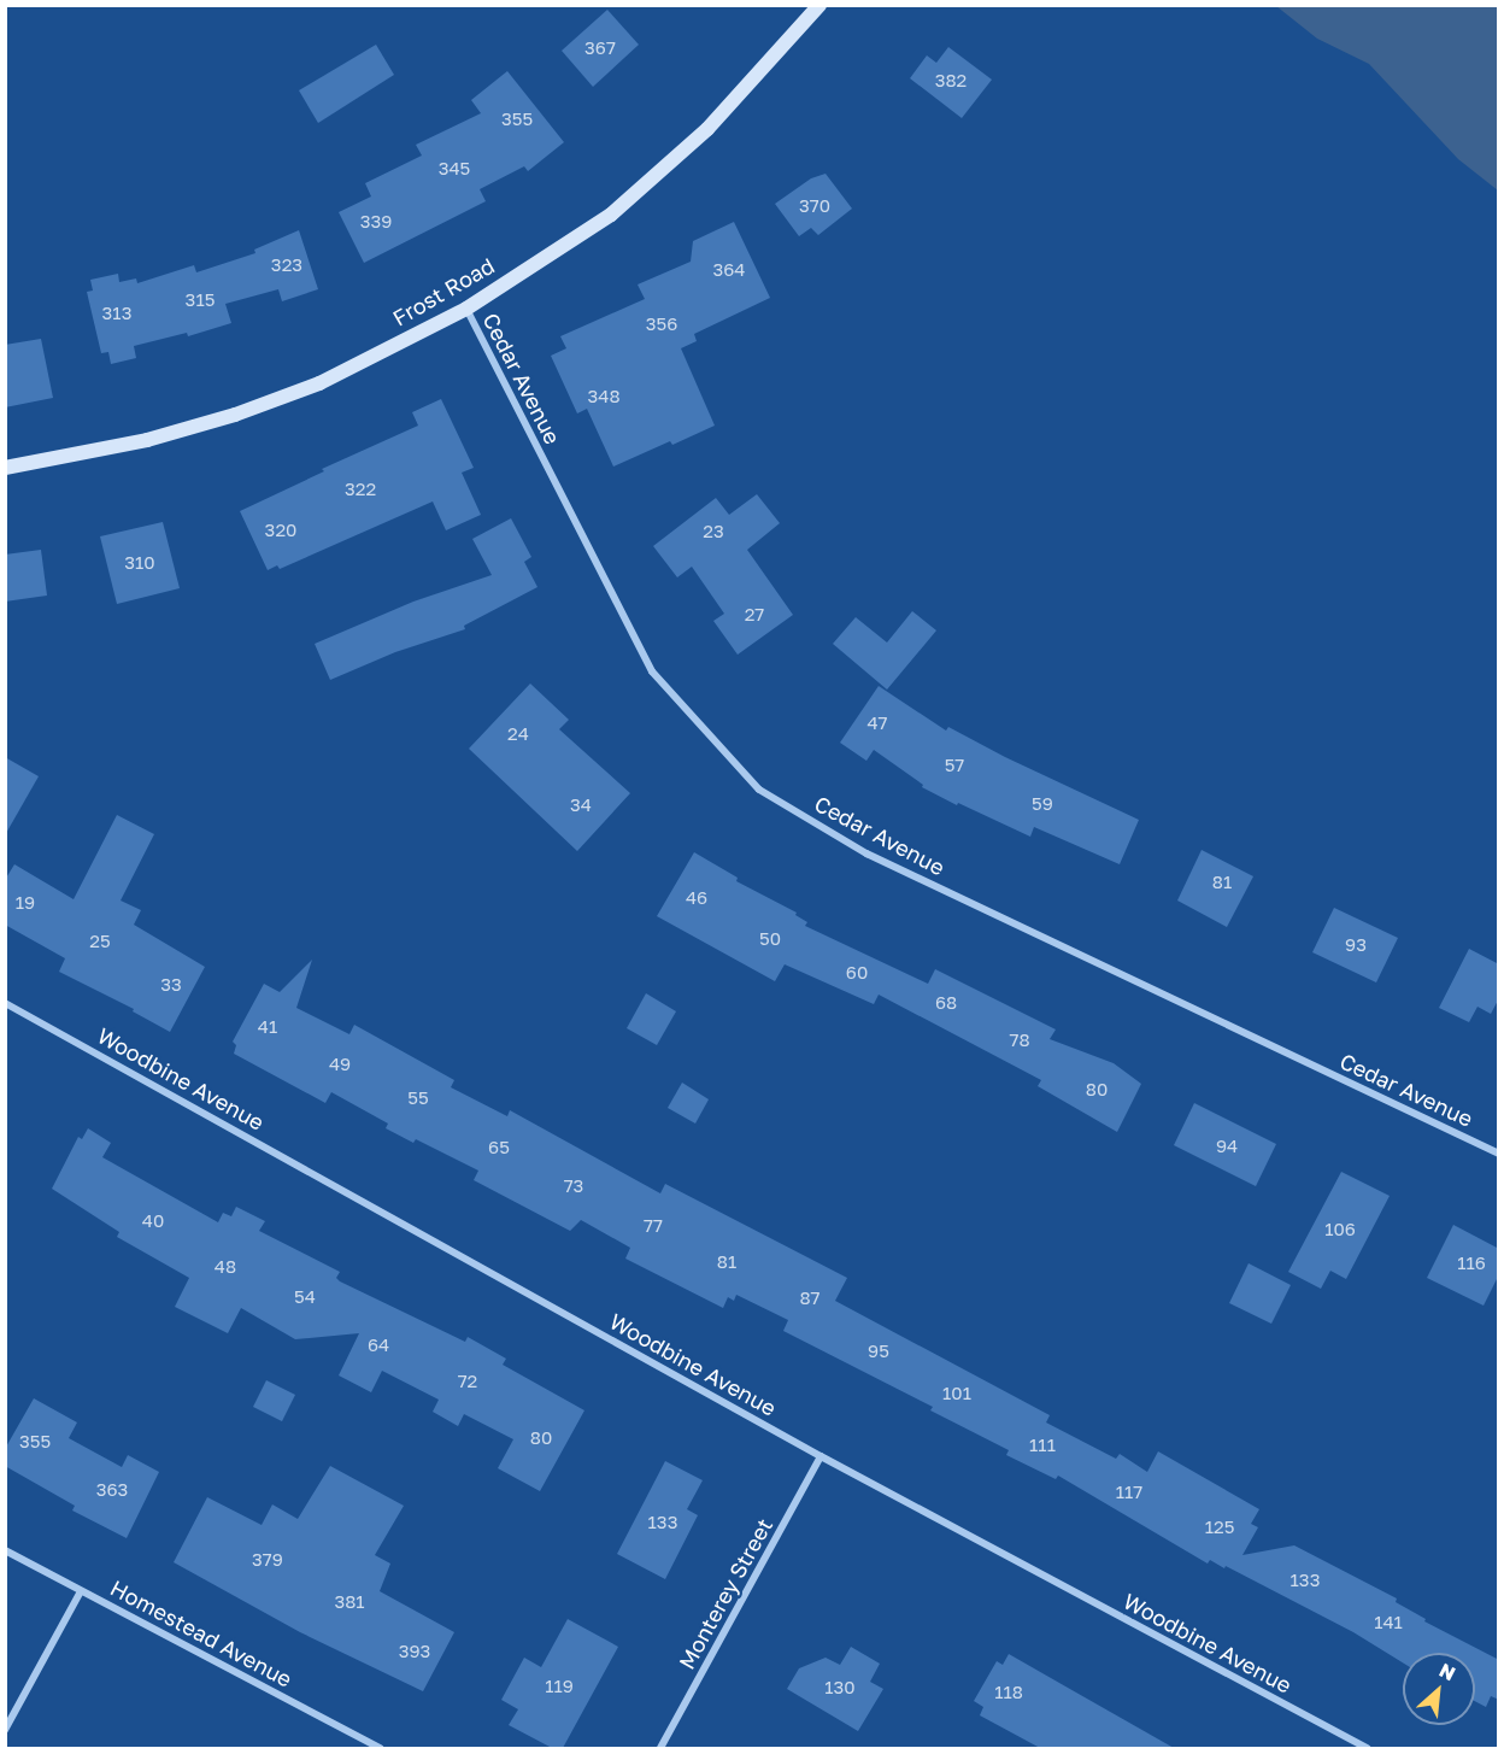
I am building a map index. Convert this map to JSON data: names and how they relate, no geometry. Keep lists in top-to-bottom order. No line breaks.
{"streets":{"main road":["Frost Road"],"street":["Cedar Avenue","Woodbine Avenue","Monterey Street","Homestead Avenue"]},"crossings":[["Frost Road","Cedar Avenue"],["Woodbine Avenue","Monterey Street"]],"house_numbers":["367","382","355","345","370","339","323","364","315","313","356","348","322","320","23","310","27","47","24","57","59","34","81","46","19","50","25","93","60","33","68","41","78","49","80","55","94","65","73","40","77","106","81","116","48","54","87","64","95","72","101","80","355","111","363","117","133","125","379","133","381","141","393","119","130","118"],"north":"top right"}
